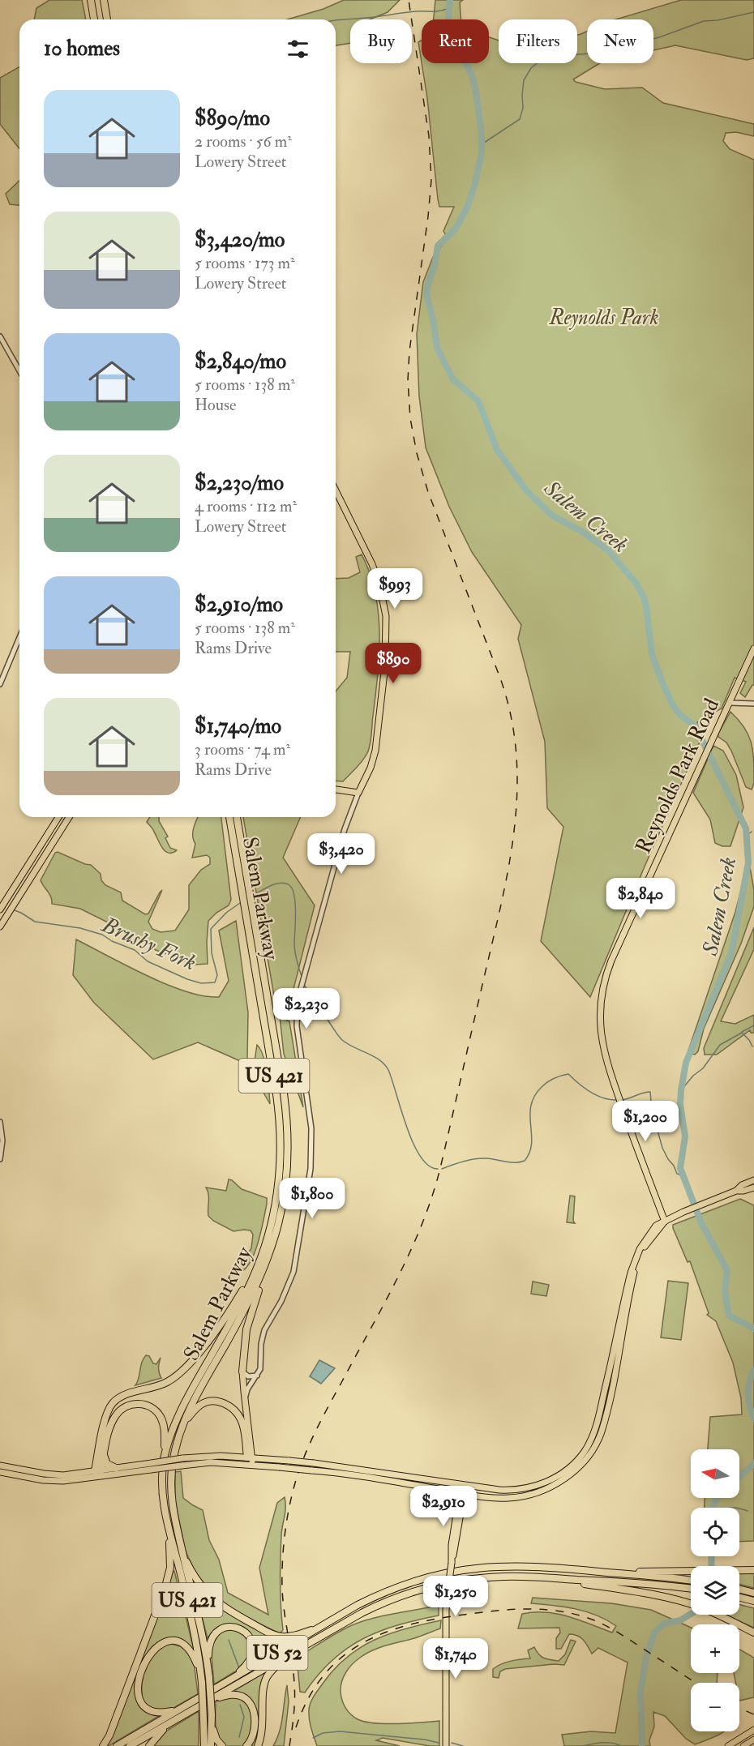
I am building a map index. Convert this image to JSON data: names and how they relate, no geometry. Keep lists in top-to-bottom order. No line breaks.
{"streets":{"highway":["Salem Parkway","US 421","US 52"],"main road":["Reynolds Park Road"]},"water":["Salem Creek","Brushy Fork"],"parks":["Reynolds Park"],"north":"left","page":{"chip":["Buy","Rent","Filters","New"],"heading":"10 homes","list":[{"name":"$890/mo","note":"2 rooms · 56 m² · Lowery Street"},{"name":"$3,420/mo","note":"5 rooms · 173 m² · Lowery Street"},{"name":"$2,840/mo","note":"5 rooms · 138 m² · House"},{"name":"$2,230/mo","note":"4 rooms · 112 m² · Lowery Street"},{"name":"$2,910/mo","note":"5 rooms · 138 m² · Rams Drive"},{"name":"$1,740/mo","note":"3 rooms · 74 m² · Rams Drive"}],"price":["$993","$890","$3,420","$2,840","$2,230","$1,200","$1,800","$2,910","$1,250","$1,740"],"map_buttons":["+","−"]}}
